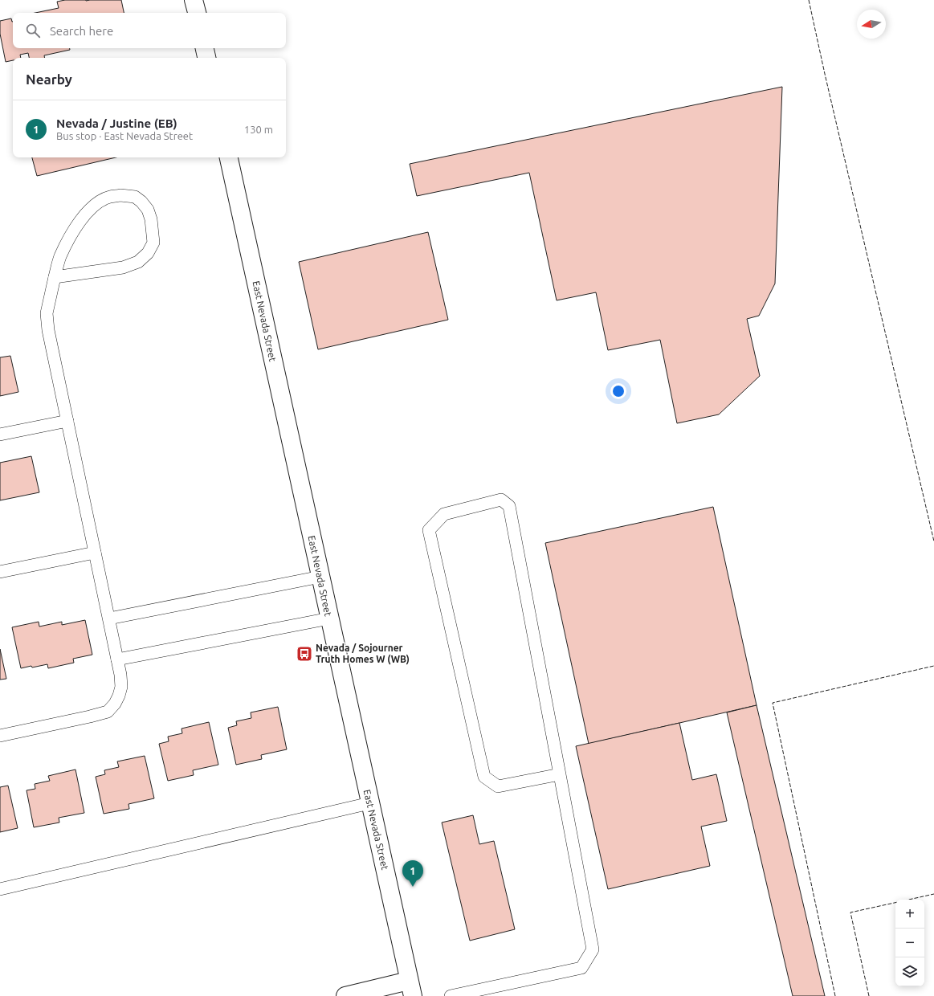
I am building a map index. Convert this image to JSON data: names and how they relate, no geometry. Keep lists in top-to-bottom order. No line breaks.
{"streets":{"street":["East Nevada Street"]},"places":{"bus stop":["Nevada / Sojourner Truth Homes W (WB)"]},"north":"left","page":{"search":"Search here","heading":"Nearby","list":[{"mark":"1","name":"Nevada / Justine (EB)","note":"Bus stop · East Nevada Street","value":"130 m"}],"pins":"1","map_buttons":["+","−"]}}
